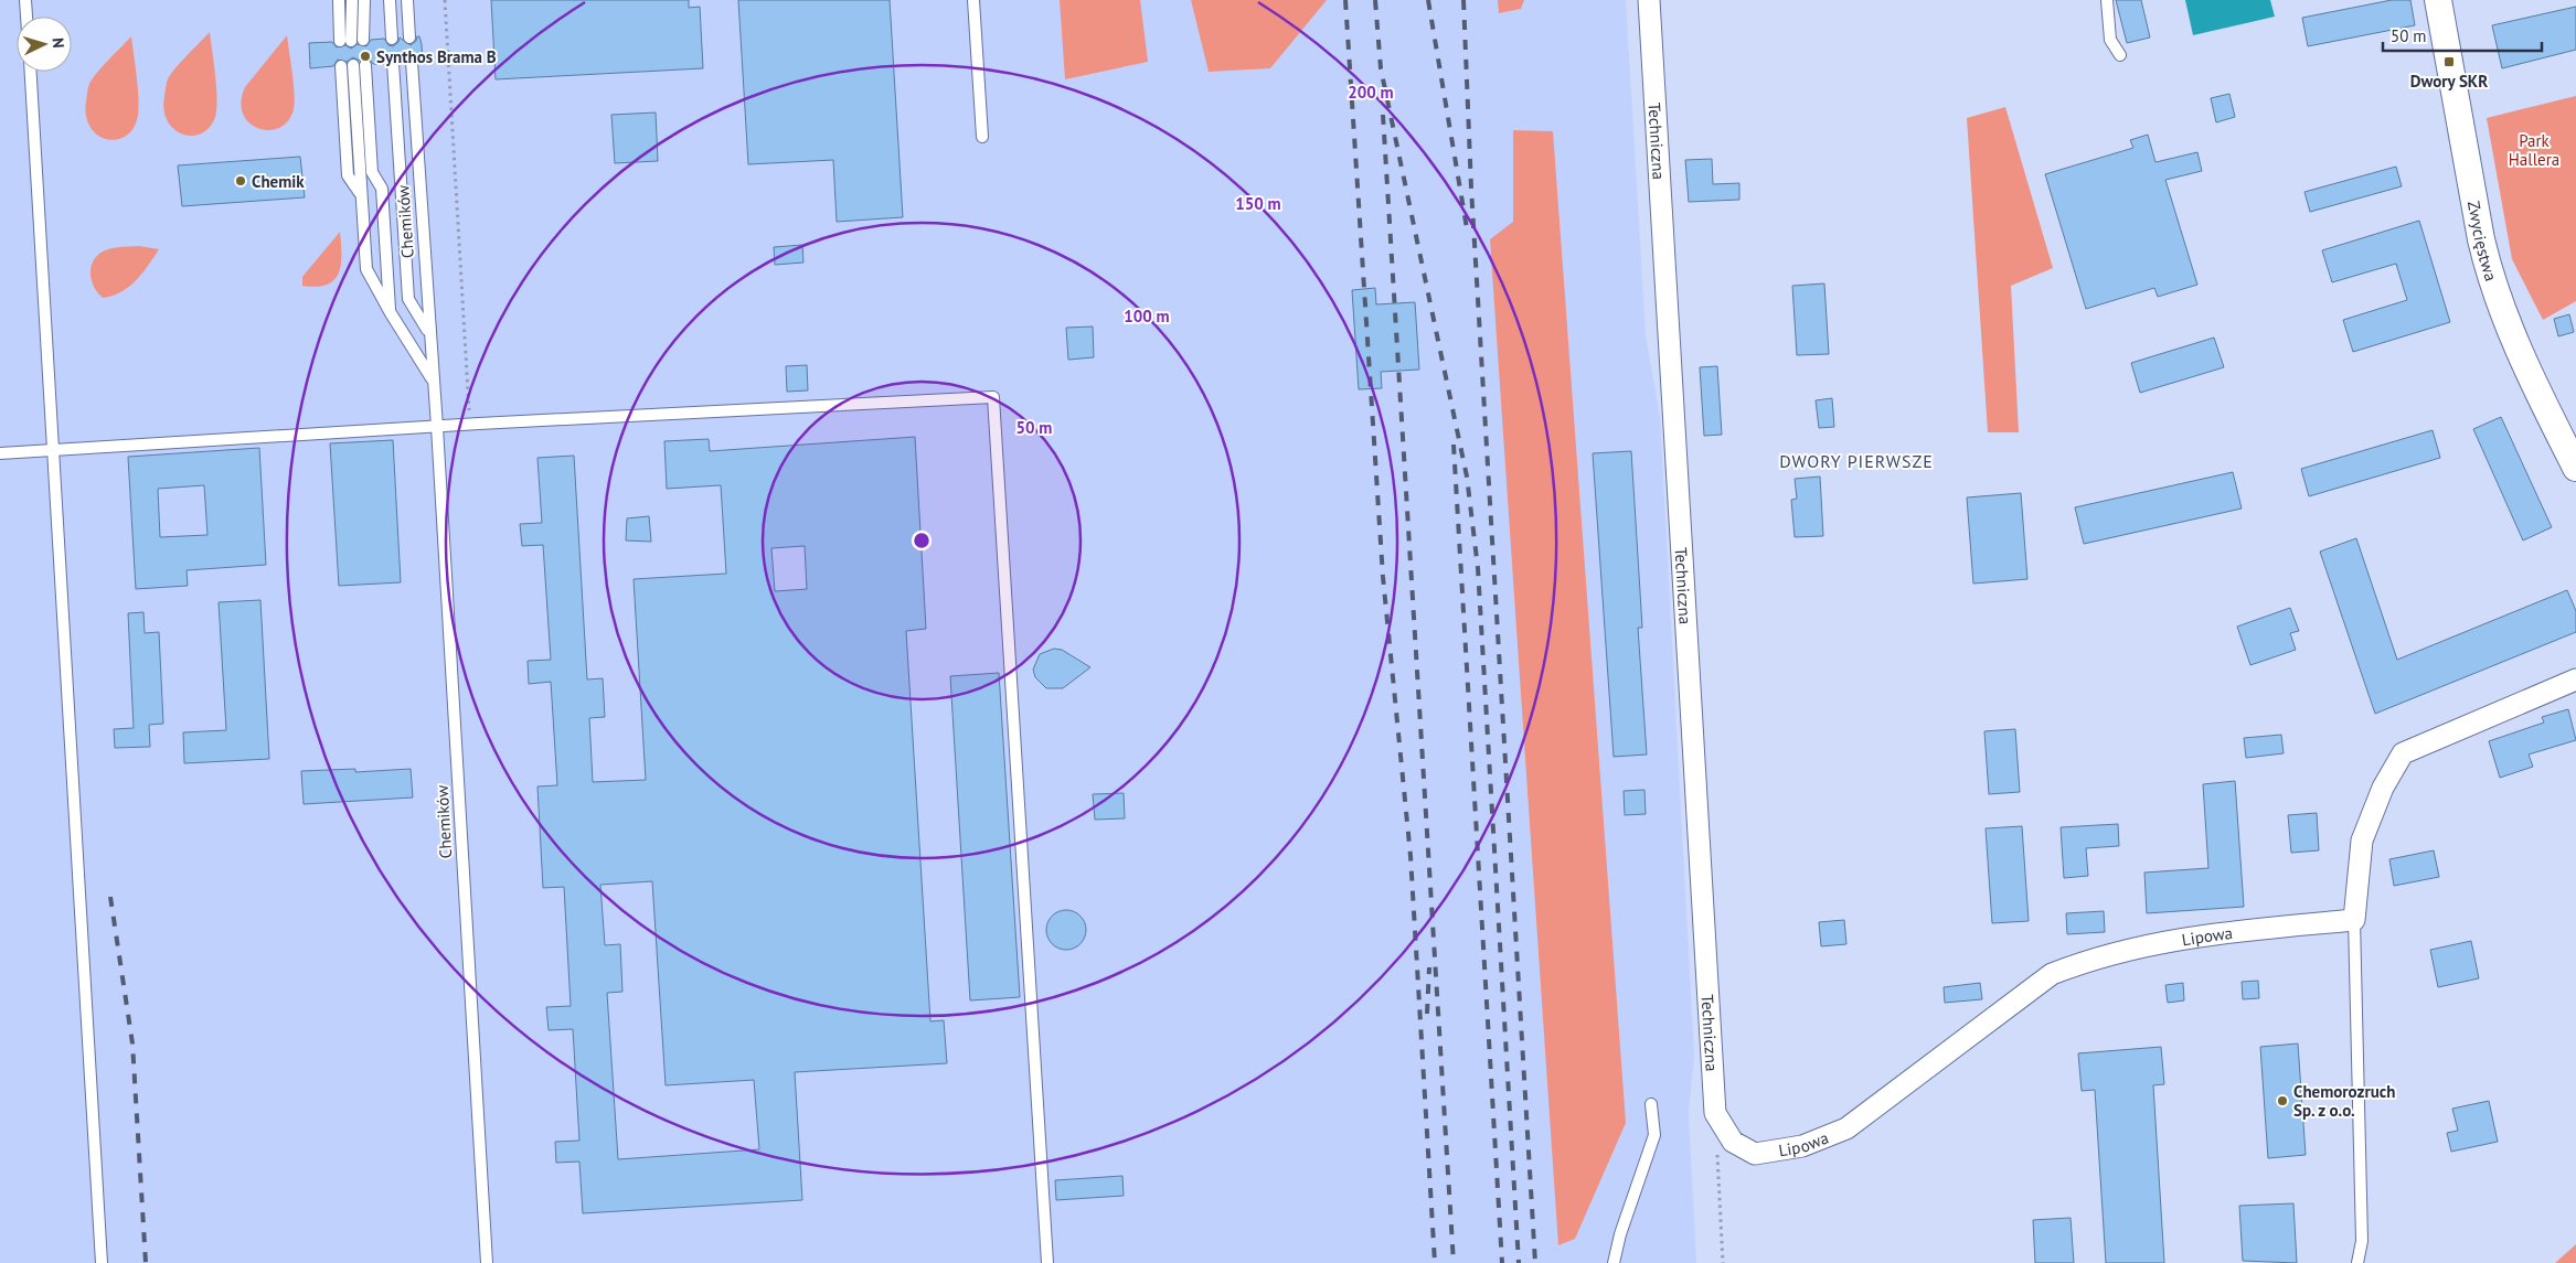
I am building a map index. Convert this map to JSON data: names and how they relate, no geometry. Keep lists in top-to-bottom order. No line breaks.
{"streets":{"street":["Techniczna","Zwycięstwa","Lipowa"],"lane":["Chemików"]},"crossings":[["Techniczna","Lipowa"]],"districts":["DWORY PIERWSZE"],"parks":["Park Hallera"],"places":{"other":["Synthos Brama B","Chemik","Chemorozruch Sp. z o.o."],"transit":["Dwory SKR"]},"scale_bar":"50 m","north":"right","rings":["200 m","150 m","100 m","50 m"]}
